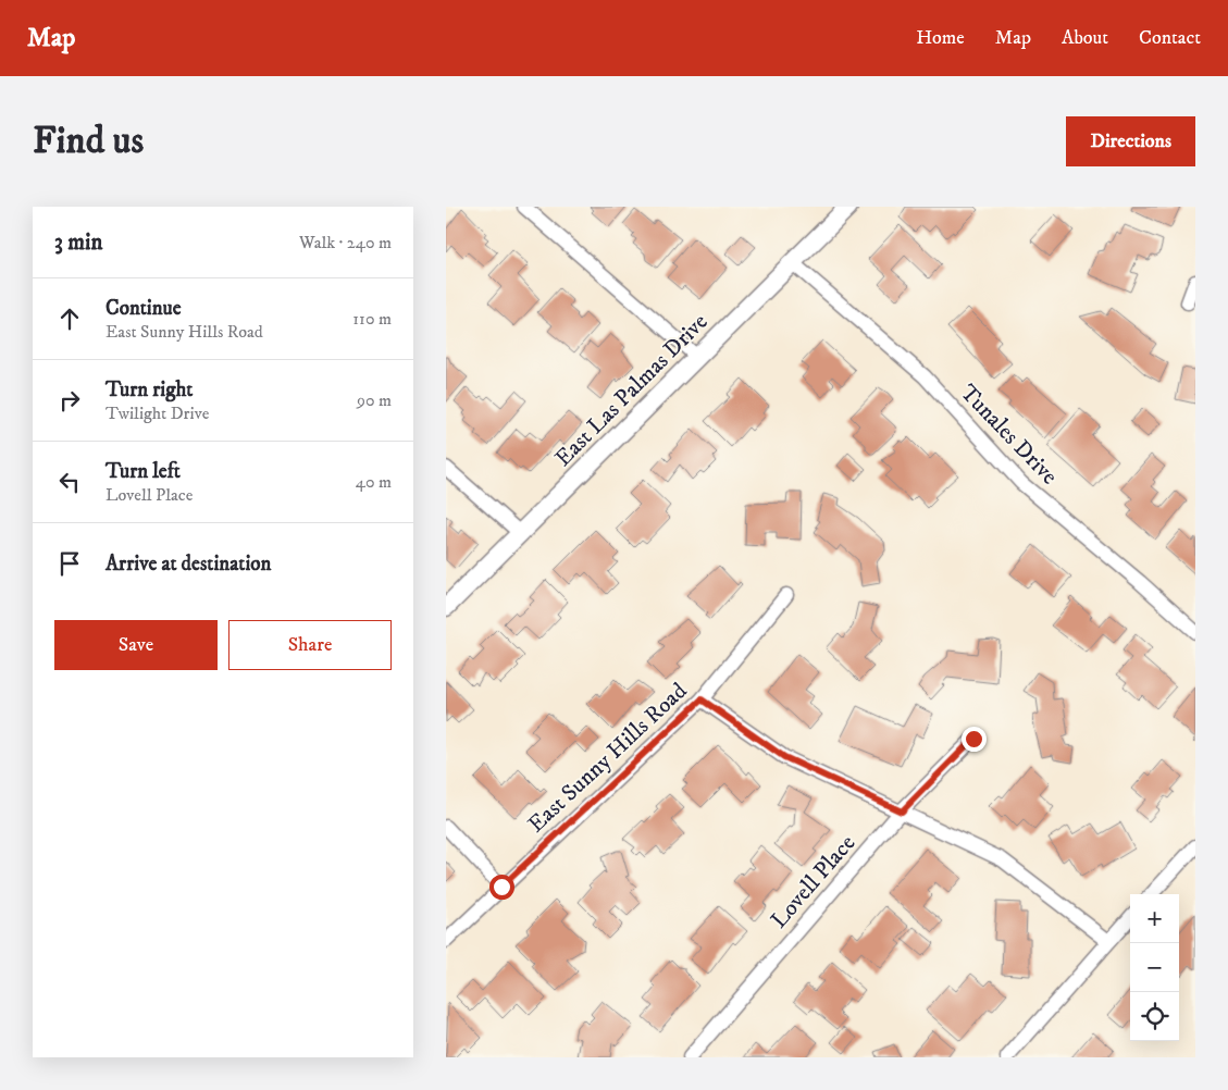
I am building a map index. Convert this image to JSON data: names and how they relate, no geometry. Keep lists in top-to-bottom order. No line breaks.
{"streets":{"street":["East Las Palmas Drive","Tunales Drive","East Sunny Hills Road","Lovell Place"]},"crossings":[["East Las Palmas Drive","Tunales Drive"]],"page":{"header":"Map","nav":["Home","Map","About","Contact"],"buttons":["Directions",["Save","Share"]],"title":"Find us","heading":["3 min","Walk · 240 m"],"list":[["Continue","East Sunny Hills Road","110 m"],["Turn right","Twilight Drive","90 m"],["Turn left","Lovell Place","40 m"],"Arrive at destination"],"map_buttons":["+","−"]}}
